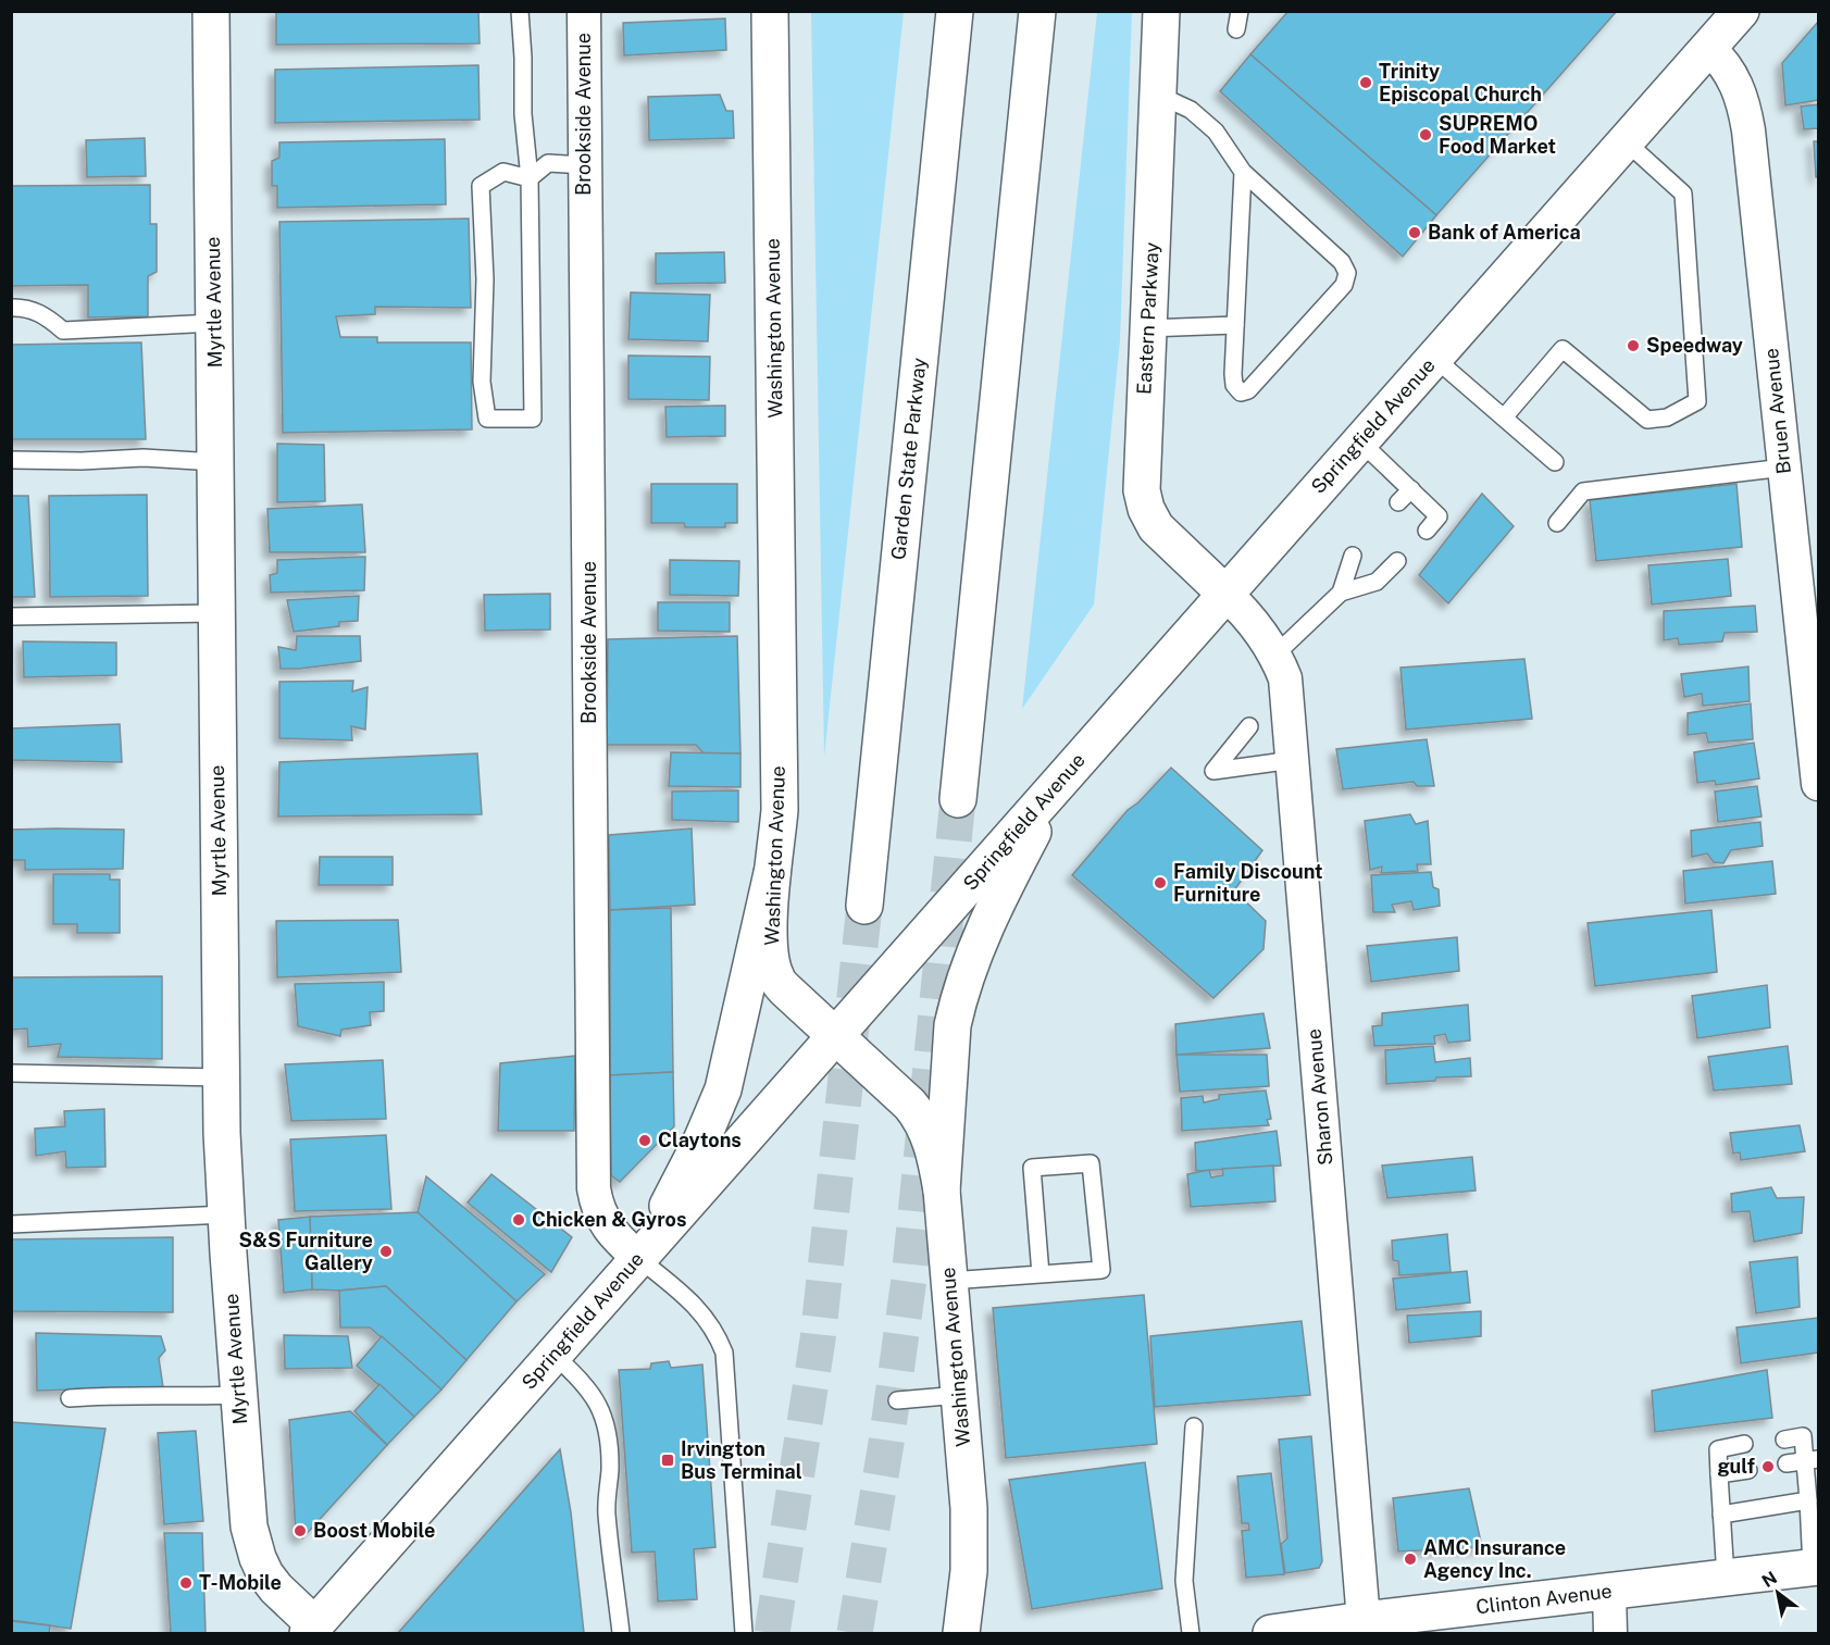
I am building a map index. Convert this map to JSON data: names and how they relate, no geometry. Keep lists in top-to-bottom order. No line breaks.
{"streets":{"main road":["Myrtle Avenue","Eastern Parkway","Washington Avenue","Springfield Avenue","Garden State Parkway","Clinton Avenue"],"street":["Brookside Avenue","Bruen Avenue","Sharon Avenue"]},"crossings":[["Brookside Avenue","Springfield Avenue"],["Myrtle Avenue","Springfield Avenue"],["Eastern Parkway","Springfield Avenue"],["Eastern Parkway","Sharon Avenue"],["Washington Avenue","Springfield Avenue"],["Bruen Avenue","Springfield Avenue"],["Springfield Avenue","Sharon Avenue"],["Sharon Avenue","Clinton Avenue"]],"places":{"other":["Trinity Episcopal Church","SUPREMO Food Market","Bank of America","Speedway","Family Discount Furniture","Claytons","Chicken & Gyros","S&S Furniture Gallery","gulf","Boost Mobile","AMC Insurance Agency Inc.","T-Mobile"],"transit":["Irvington Bus Terminal"]},"north":"top left"}
